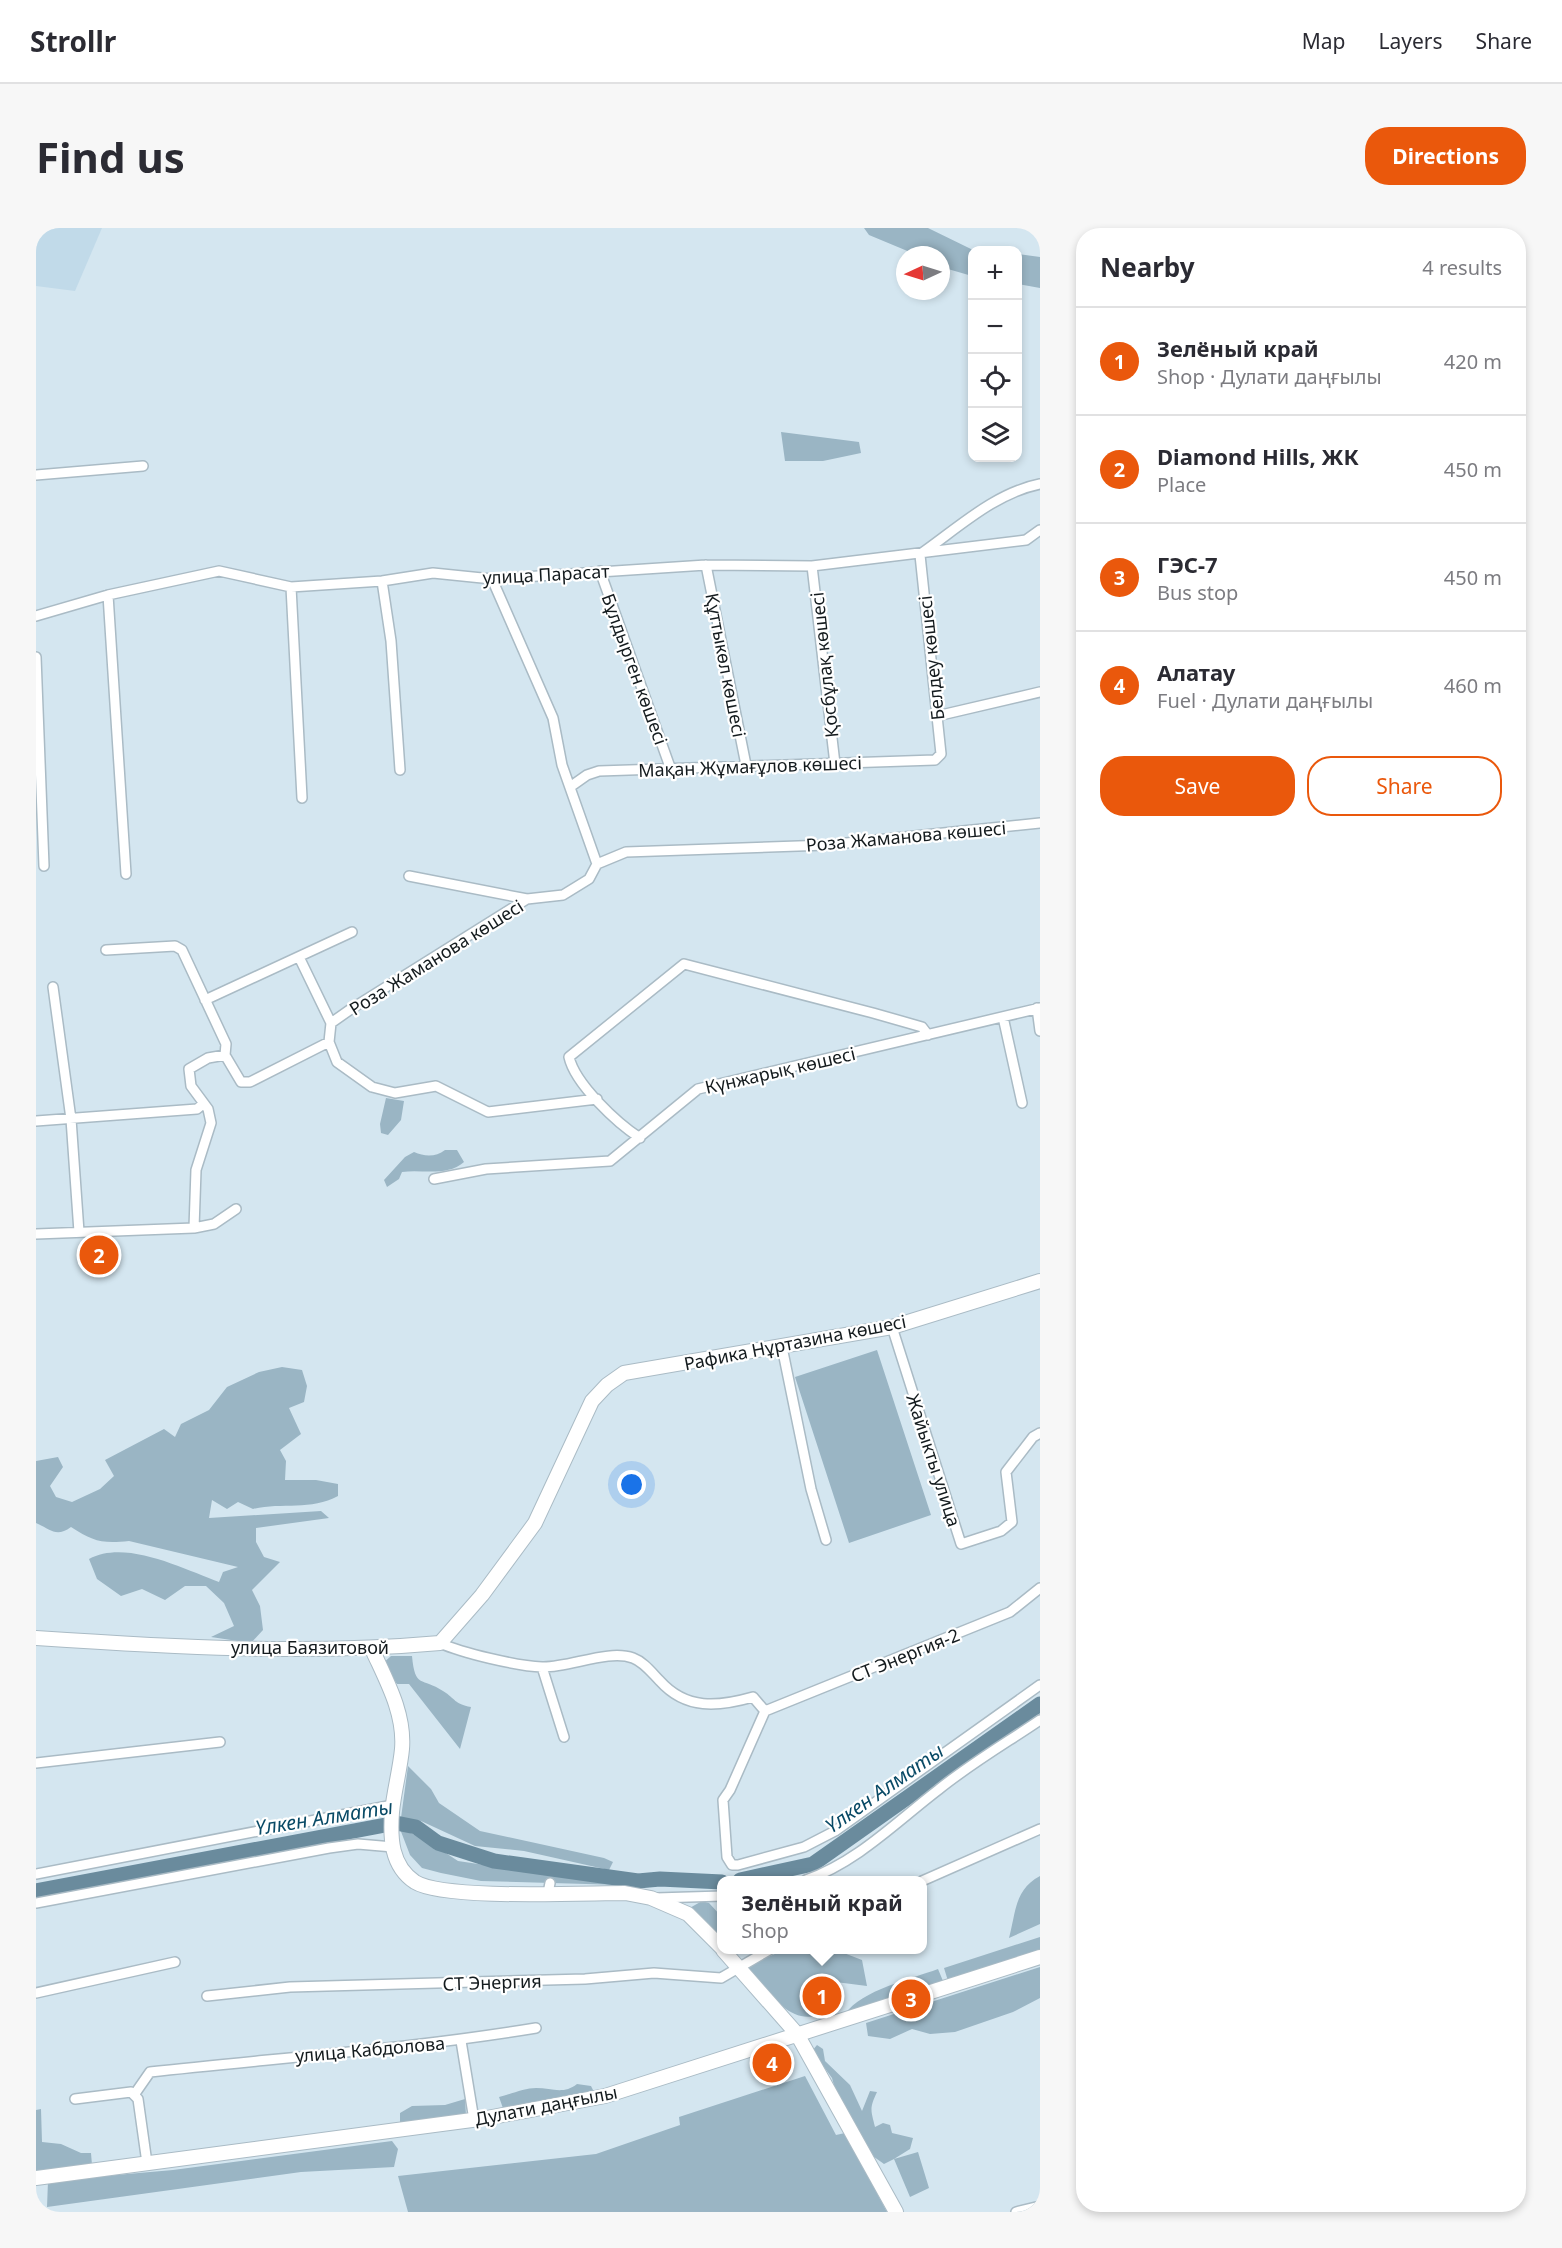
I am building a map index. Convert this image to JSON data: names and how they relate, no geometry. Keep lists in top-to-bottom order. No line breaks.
{"streets":{"street":["улица Парасат","Белдеу көшесі","Құттыкөл көшесі","Қосбұлақ көшесі","Бұлдырген көшесі","Мақан Жұмағұлов көшесі","Роза Жаманова көшесі","Күнжарық көшесі","Рафика Нұртазина көшесі","Жайыкты улица","улица Баязитовой","СТ Энергия-2","СТ Энергия","улица Кабдолова","Дулати даңғылы"]},"crossings":[["улица Парасат","Белдеу көшесі"],["улица Парасат","Құттыкөл көшесі"],["улица Парасат","Қосбұлақ көшесі"],["улица Парасат","Бұлдырген көшесі"],["Белдеу көшесі","Мақан Жұмағұлов көшесі"],["Құттыкөл көшесі","Мақан Жұмағұлов көшесі"],["Қосбұлақ көшесі","Мақан Жұмағұлов көшесі"],["Бұлдырген көшесі","Мақан Жұмағұлов көшесі"],["Рафика Нұртазина көшесі","Жайыкты улица"],["Рафика Нұртазина көшесі","улица Баязитовой"],["улица Кабдолова","Дулати даңғылы"]],"water":["Үлкен Алматы"],"north":"left","page":{"header":"Strollr","nav":["Map","Layers","Share"],"buttons":["Directions",["Save","Share"]],"title":"Find us","heading":["Nearby","4 results"],"map_buttons":["+","−"],"list":[{"mark":"1","name":"Зелёный край","note":"Shop · Дулати даңғылы","value":"420 m"},{"mark":"2","name":"Diamond Hills, ЖК","note":"Place","value":"450 m"},{"mark":"3","name":"ГЭС-7","note":"Bus stop","value":"450 m"},{"mark":"4","name":"Алатау","note":"Fuel · Дулати даңғылы","value":"460 m"}],"pins":["2","1","3","4"],"popup":["Зелёный край","Shop"]}}
